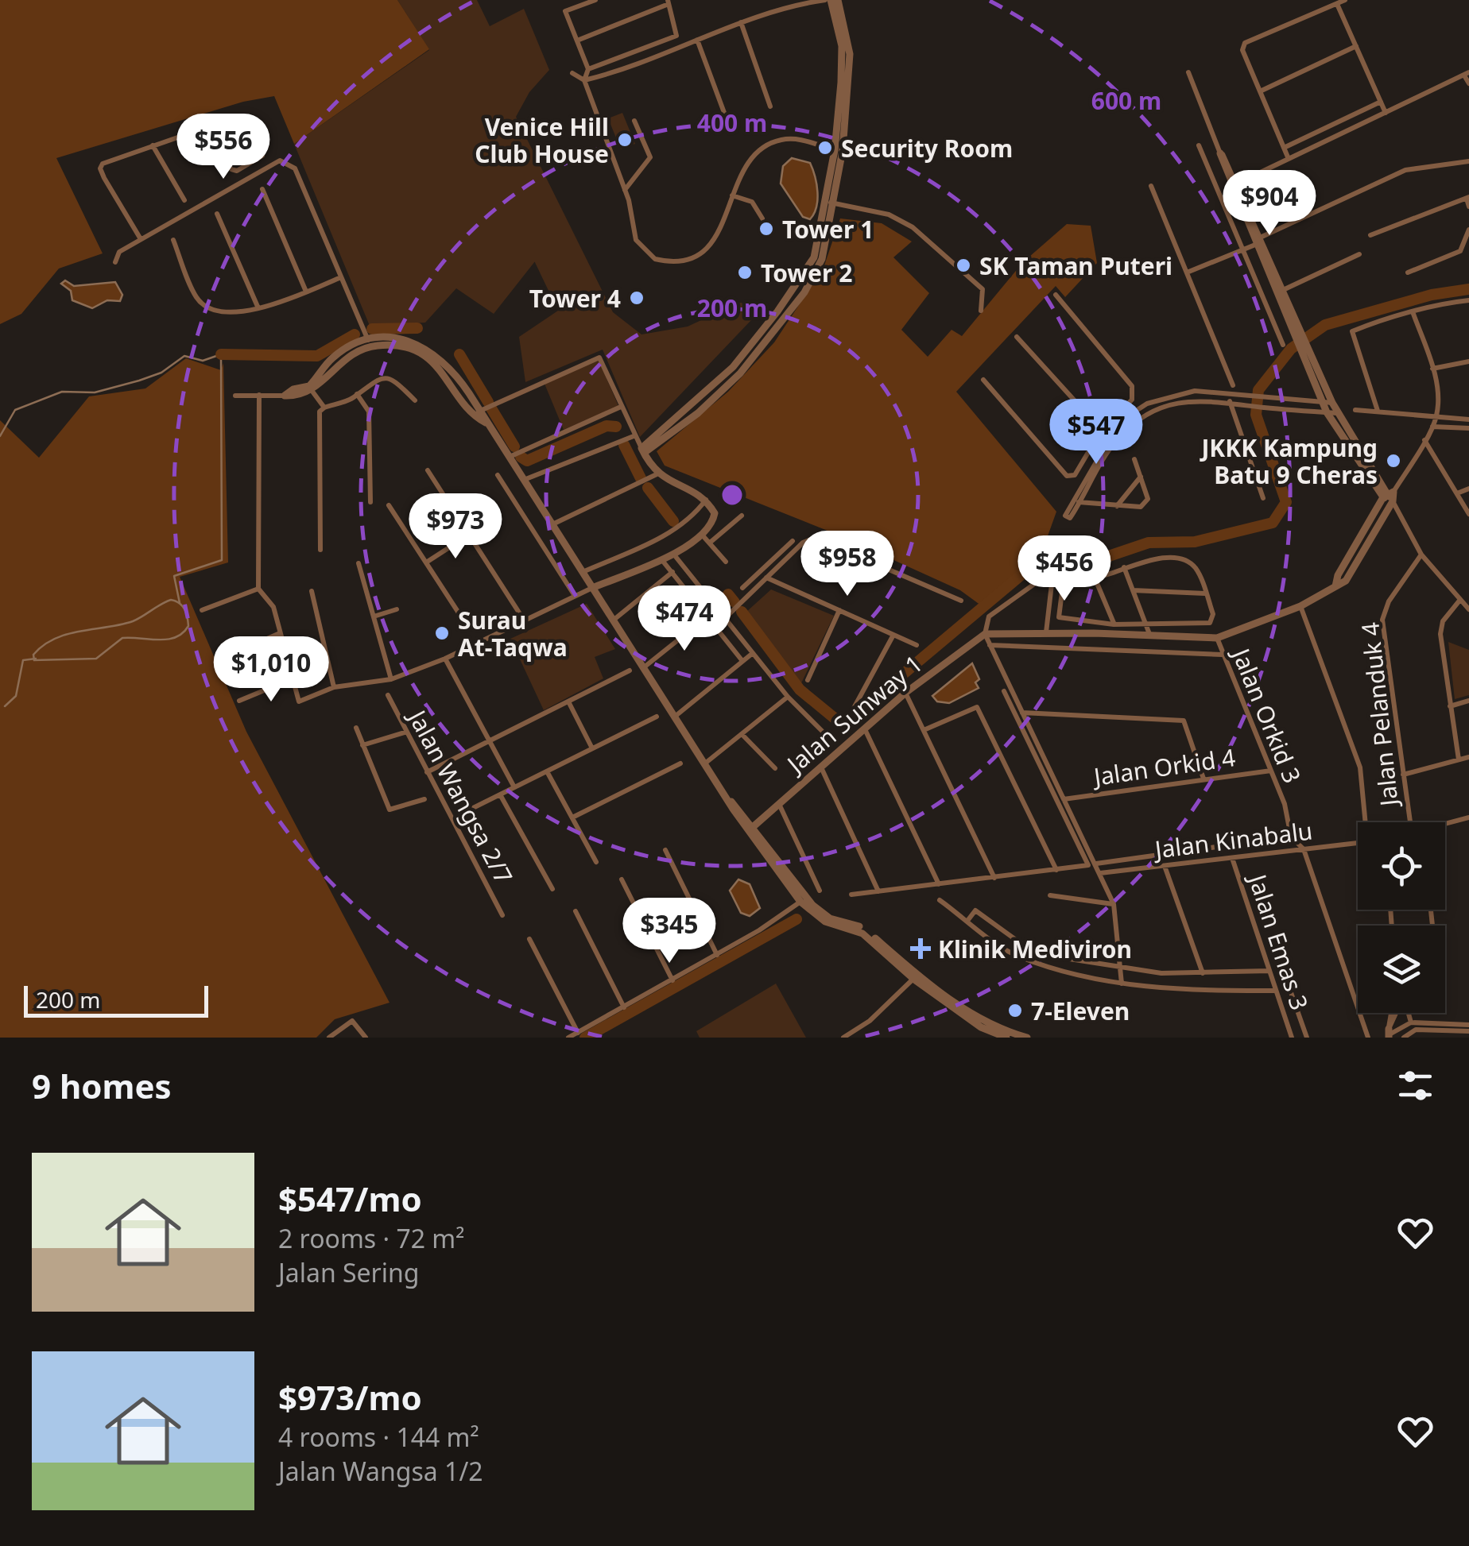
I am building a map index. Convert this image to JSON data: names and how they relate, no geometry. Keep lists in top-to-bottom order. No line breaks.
{"streets":{"street":["Jalan Sunway 1","Jalan Pelanduk 4","Jalan Orkid 3","Jalan Orkid 4","Jalan Wangsa 2/7","Jalan Kinabalu","Jalan Emas 3"]},"crossings":[["Jalan Orkid 3","Jalan Orkid 4"],["Jalan Kinabalu","Jalan Emas 3"]],"places":{"other":["Venice Hill Club House","Security Room","Tower 1","SK Taman Puteri","Tower 2","Tower 4","JKKK Kampung Batu 9 Cheras","Surau At-Taqwa","7-Eleven"],"health":["Klinik Mediviron"]},"scale_bar":"200 m","page":{"price":["$556","$904","$547","$973","$958","$456","$474","$1,010","$345"],"scale":"200 m","heading":"9 homes","list":[{"name":"$547/mo","note":"2 rooms · 72 m² · Jalan Sering"},{"name":"$973/mo","note":"4 rooms · 144 m² · Jalan Wangsa 1/2"}]},"rings":["600 m","400 m","200 m"]}
